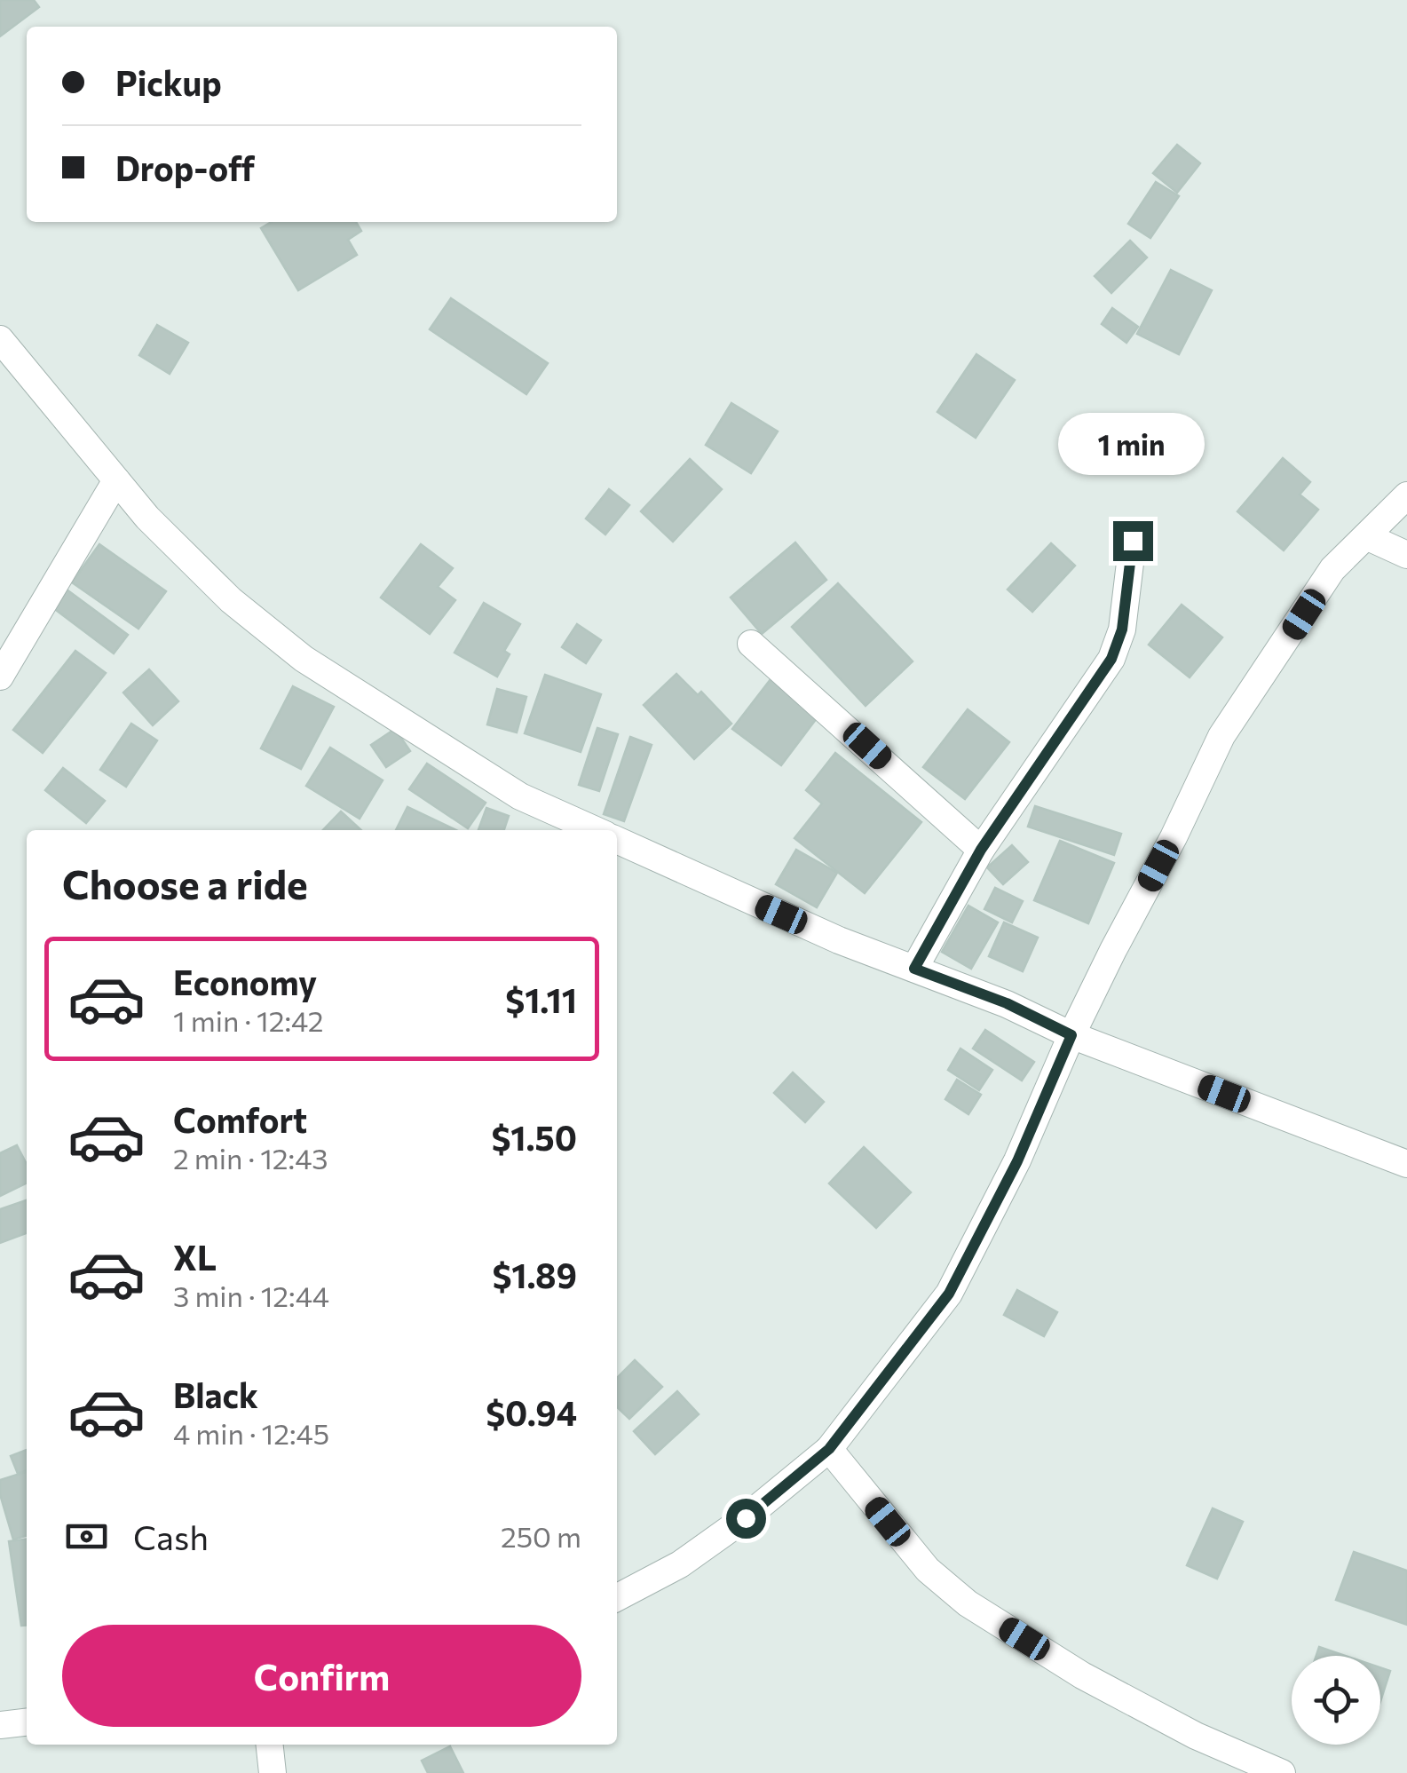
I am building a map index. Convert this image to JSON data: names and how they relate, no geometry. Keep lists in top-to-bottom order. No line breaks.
{"page":{"banner":["Pickup","Drop-off"],"bubble":"1 min","heading":"Choose a ride","list":[{"name":"Economy","note":"1 min · 12:42","value":"$1.11"},{"name":"Comfort","note":"2 min · 12:43","value":"$1.50"},{"name":"XL","note":"3 min · 12:44","value":"$1.89"},{"name":"Black","note":"4 min · 12:45","value":"$0.94"}],"pay":["Cash","250 m"],"buttons":"Confirm"}}
